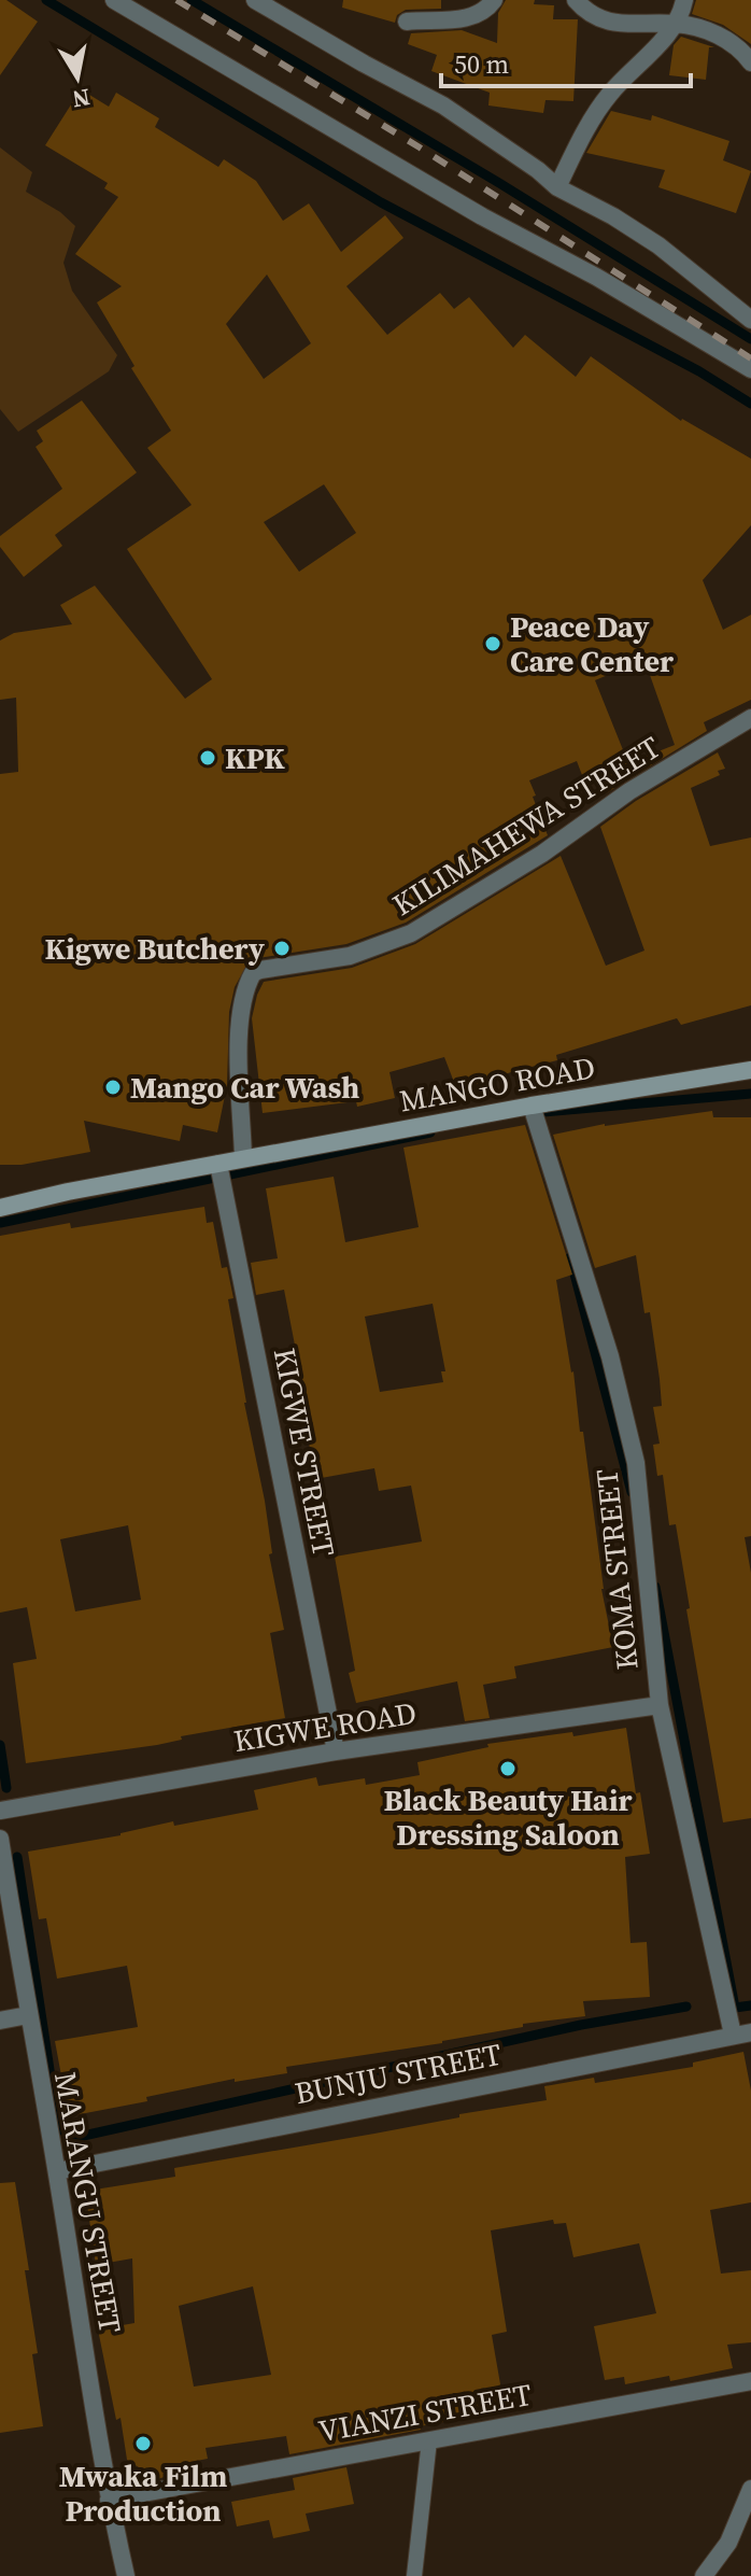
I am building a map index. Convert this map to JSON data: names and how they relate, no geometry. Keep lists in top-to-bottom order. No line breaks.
{"streets":{"street":["KILIMAHEWA STREET","MANGO ROAD","KIGWE STREET","KOMA STREET","KIGWE ROAD","BUNJU STREET","MARANGU STREET","VIANZI STREET"]},"crossings":[["KILIMAHEWA STREET","MANGO ROAD"],["MANGO ROAD","KIGWE STREET"],["MANGO ROAD","KOMA STREET"],["KIGWE STREET","KIGWE ROAD"],["KOMA STREET","KIGWE ROAD"],["KOMA STREET","BUNJU STREET"],["BUNJU STREET","MARANGU STREET"],["MARANGU STREET","VIANZI STREET"]],"places":["Peace Day Care Center","KPK","Kigwe Butchery","Mango Car Wash","Black Beauty Hair Dressing Saloon","Mwaka Film Production"],"scale_bar":"50 m","north":"bottom"}
